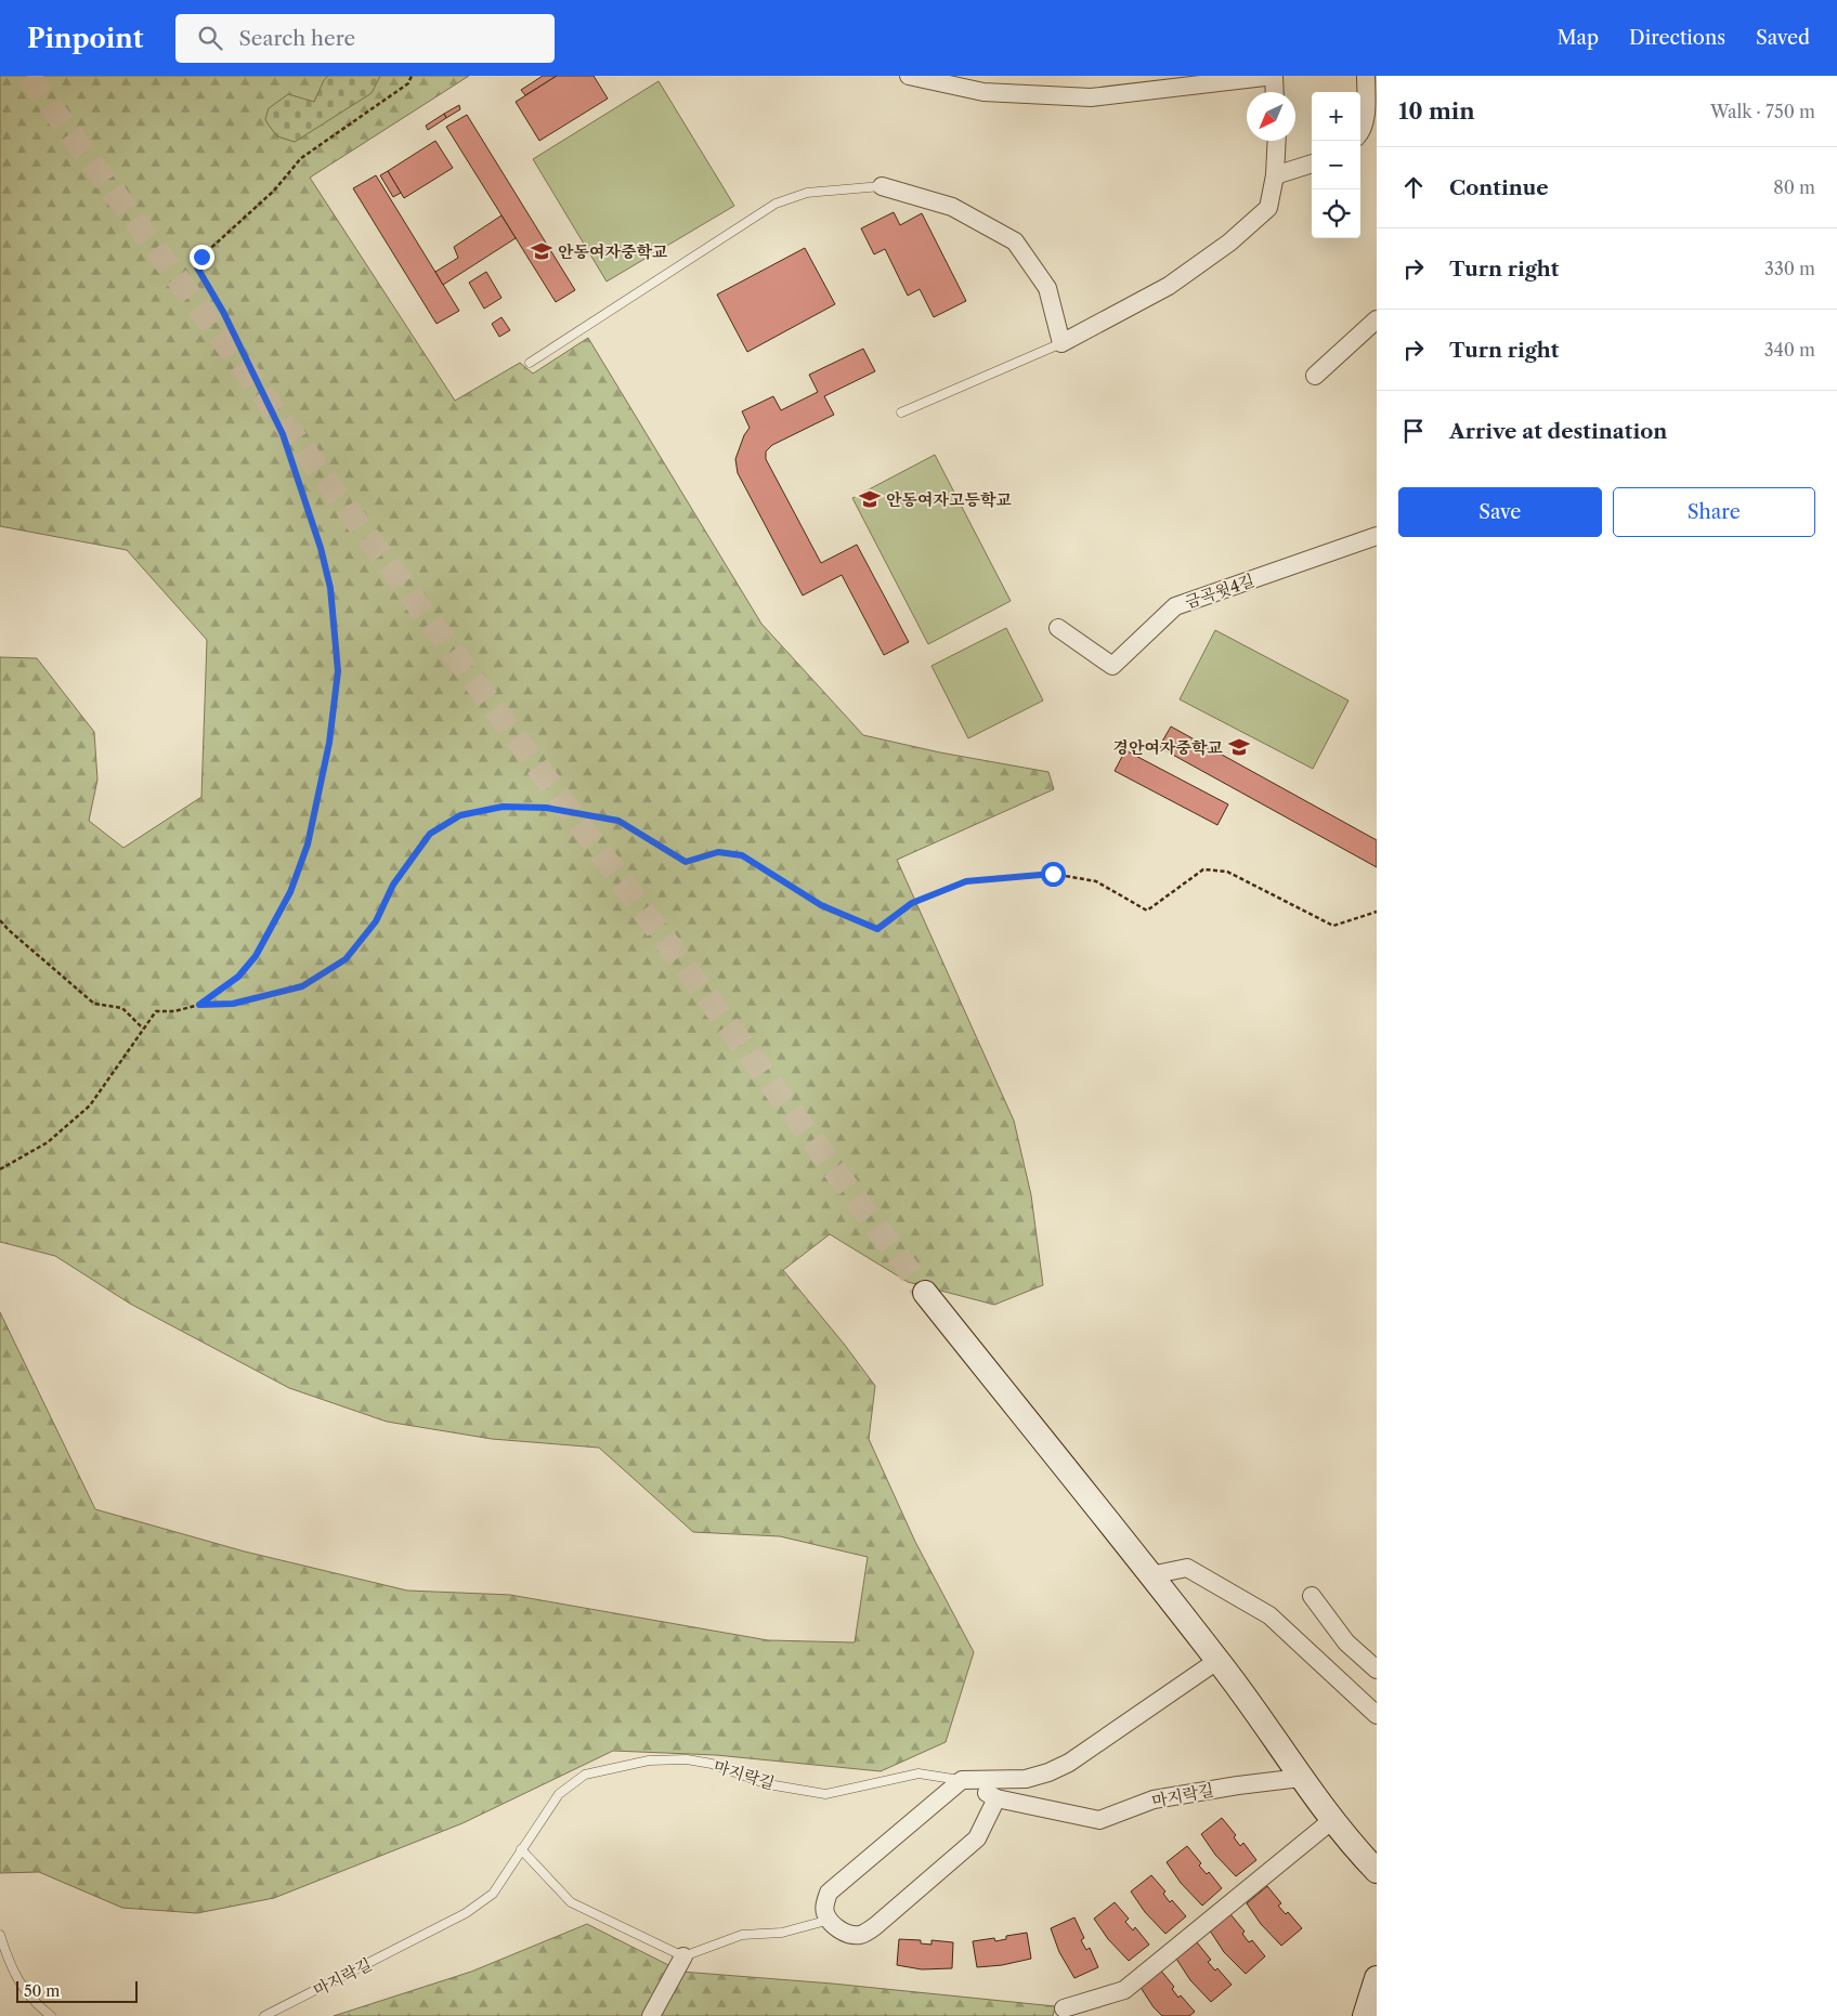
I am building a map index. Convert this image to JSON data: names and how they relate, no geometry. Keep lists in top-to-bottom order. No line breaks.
{"streets":{"street":["금곡윗4길","마지락길"]},"places":{"school or university":["안동여자중학교","안동여자고등학교","경안여자중학교"]},"scale_bar":"50 m","north":"bottom left","page":{"header":"Pinpoint","search":"Search here","nav":["Map","Directions","Saved"],"heading":["10 min","Walk · 750 m"],"map_buttons":["+","−"],"list":[["Continue","80 m"],["Turn right","330 m"],["Turn right","340 m"],"Arrive at destination"],"buttons":["Save","Share"],"scale":"50 m"}}
